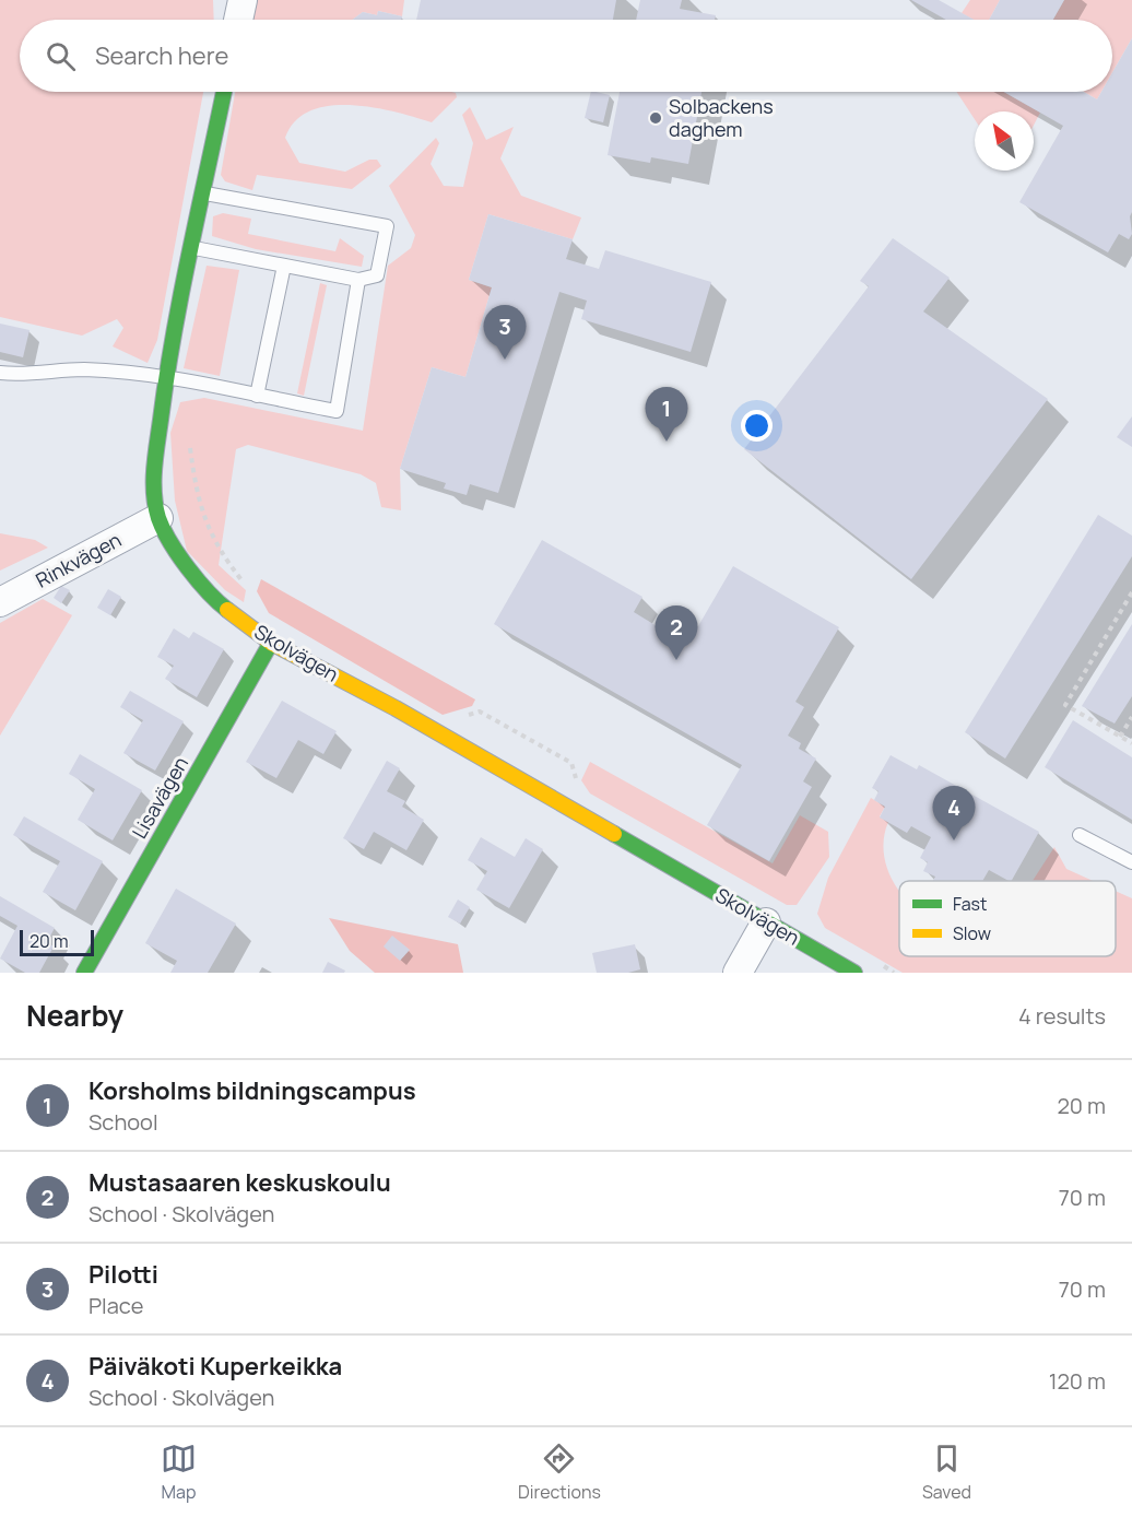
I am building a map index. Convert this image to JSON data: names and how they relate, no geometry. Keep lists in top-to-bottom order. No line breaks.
{"streets":{"street":["Rinkvägen","Skolvägen","Lisavägen"]},"crossings":[["Rinkvägen","Skolvägen"],["Skolvägen","Lisavägen"]],"places":["Solbackens daghem"],"legend":["Fast","Slow"],"scale_bar":"20 m","north":"top left","page":{"search":"Search here","pins":["3","1","2","4"],"scale":"20 m","heading":["Nearby","4 results"],"list":[{"mark":"1","name":"Korsholms bildningscampus","note":"School","value":"20 m"},{"mark":"2","name":"Mustasaaren keskuskoulu","note":"School · Skolvägen","value":"70 m"},{"mark":"3","name":"Pilotti","note":"Place","value":"70 m"},{"mark":"4","name":"Päiväkoti Kuperkeikka","note":"School · Skolvägen","value":"120 m"}],"nav":["Map","Directions","Saved"]}}
